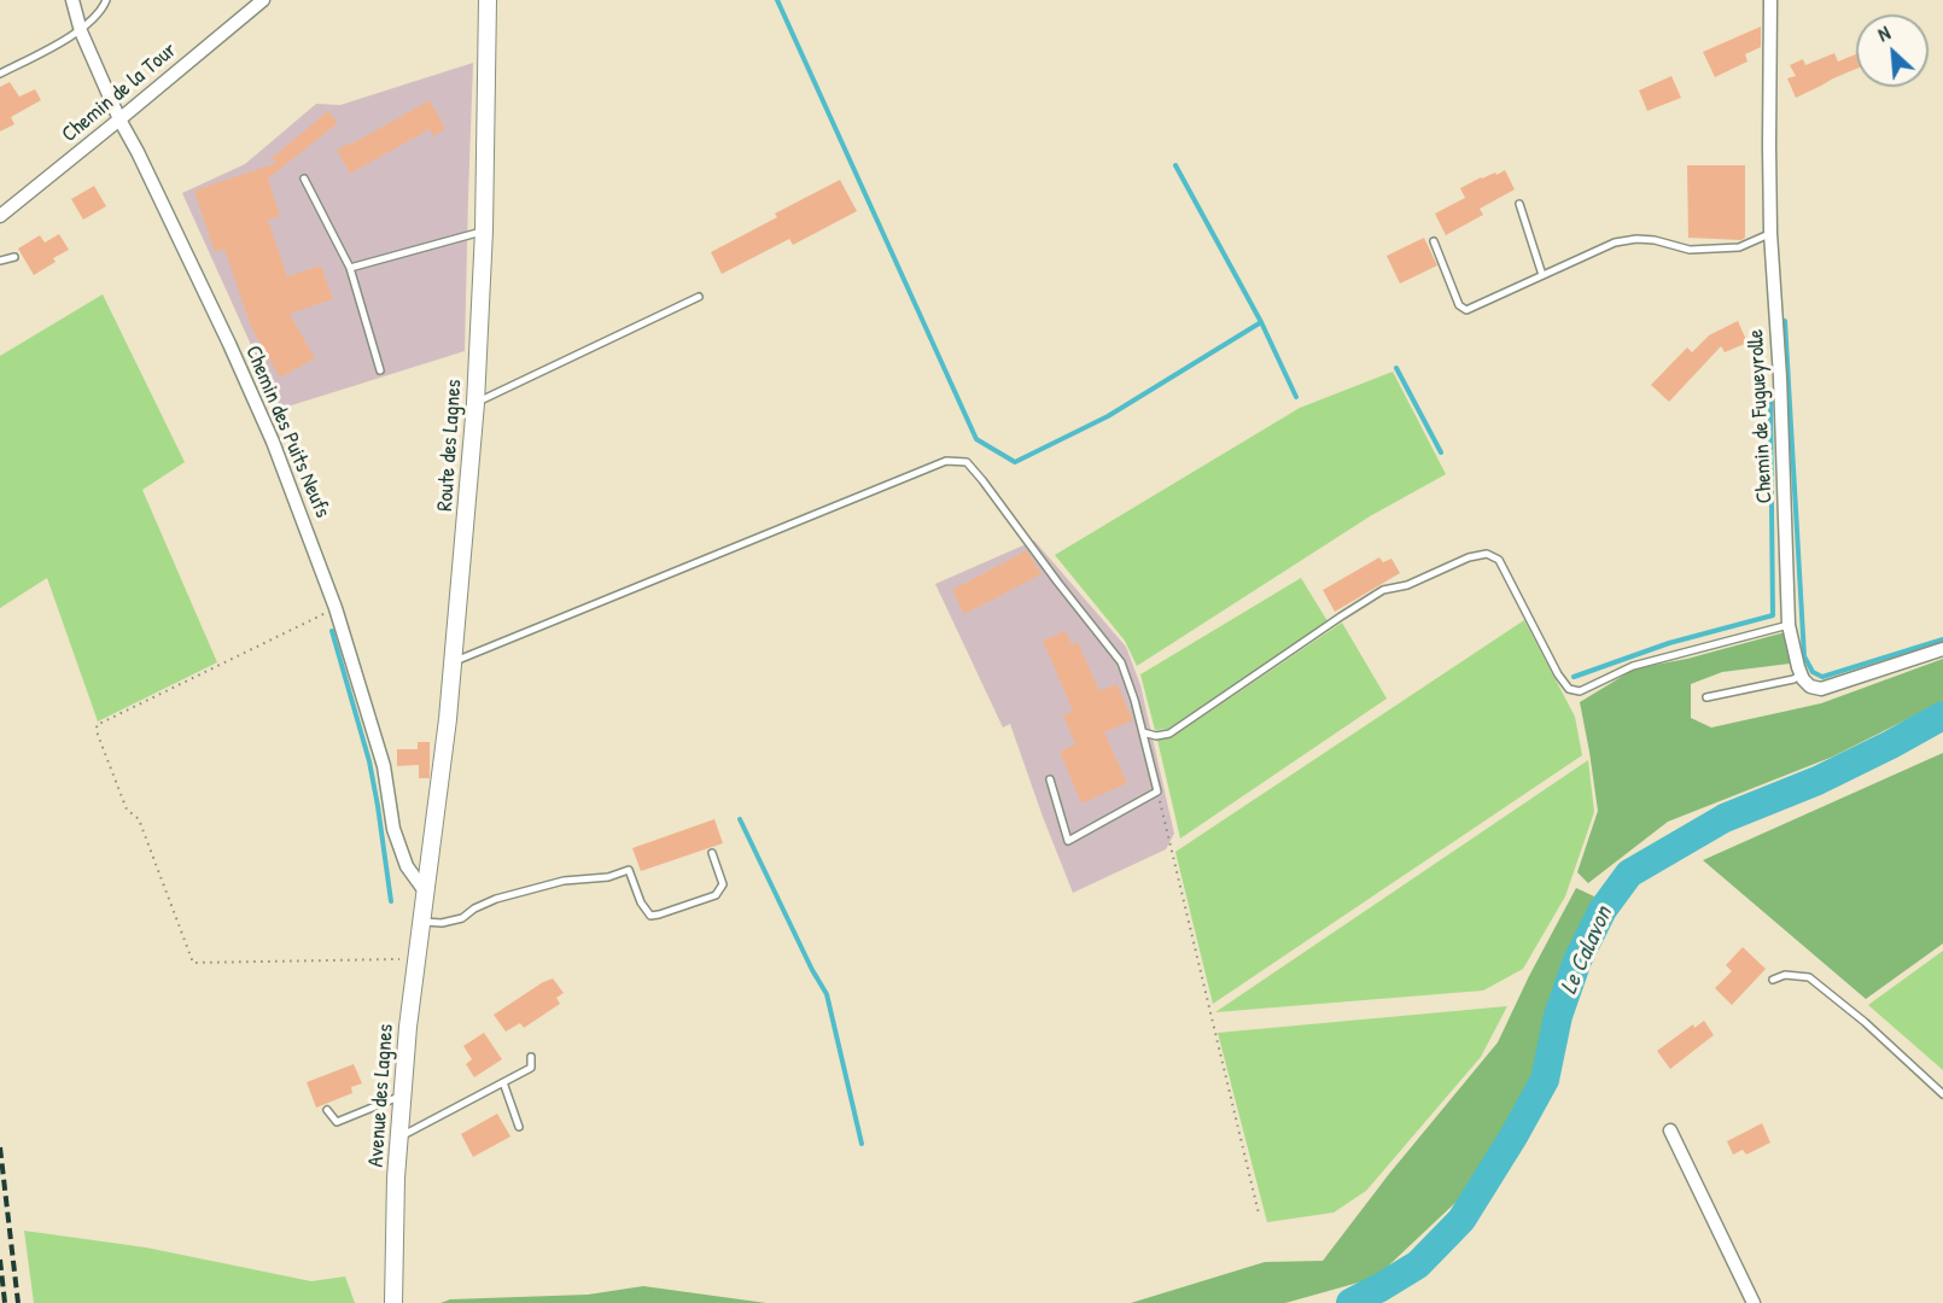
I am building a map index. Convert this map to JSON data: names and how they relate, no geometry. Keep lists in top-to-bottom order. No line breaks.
{"streets":{"street":["Chemin de la Tour","Chemin de Fugueyrolle","Chemin des Puits Neufs","Route des Lagnes","Avenue des Lagnes"]},"crossings":[["Chemin de la Tour","Chemin des Puits Neufs"],["Chemin des Puits Neufs","Route des Lagnes"],["Chemin des Puits Neufs","Avenue des Lagnes"],["Route des Lagnes","Avenue des Lagnes"]],"water":["Le Calavon"],"north":"top left"}
